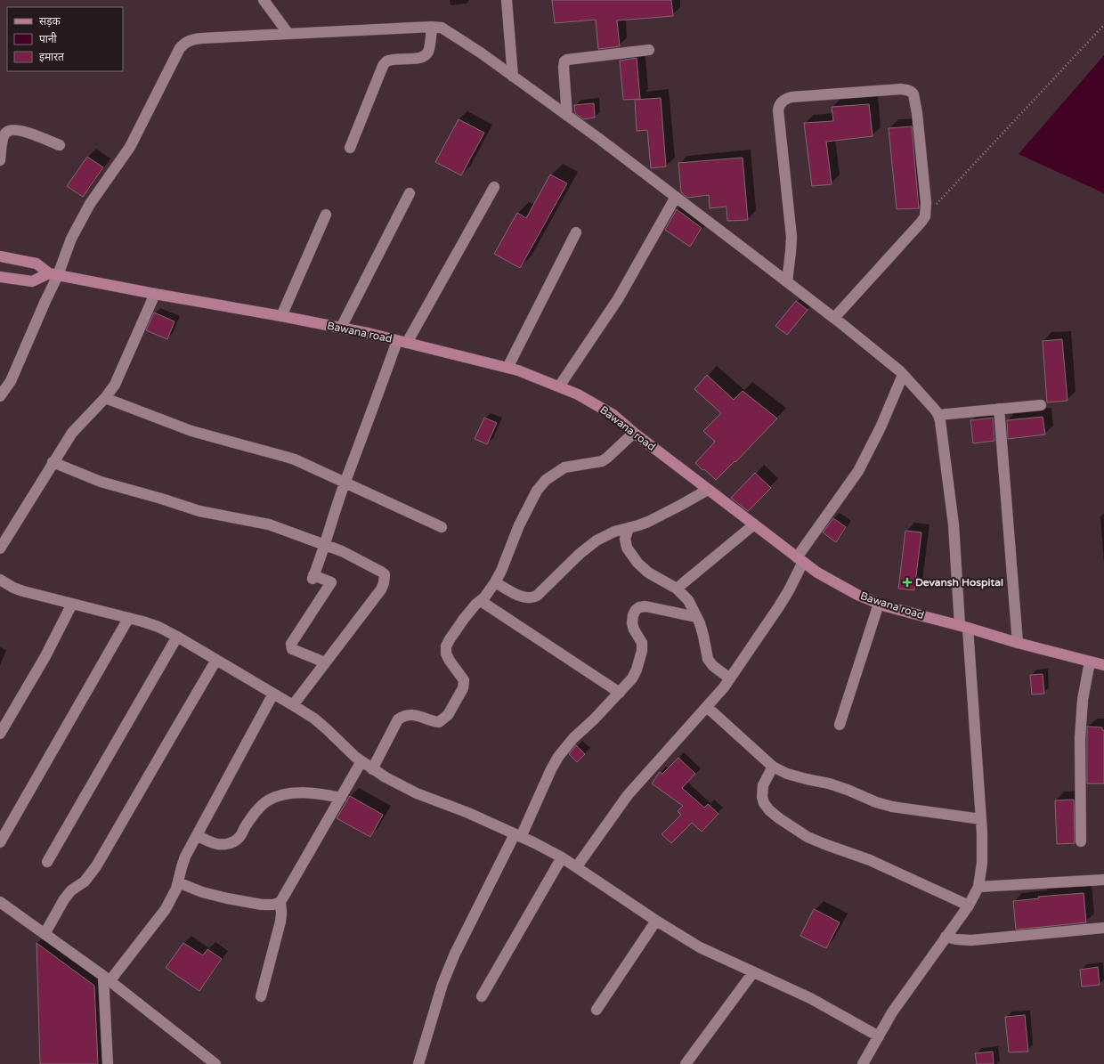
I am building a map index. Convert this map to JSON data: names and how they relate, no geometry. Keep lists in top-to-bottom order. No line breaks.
{"streets":{"main road":["Bawana road"]},"places":{"health":["Devansh Hospital"]},"legend":["सड़क","पानी","इमारत"]}
